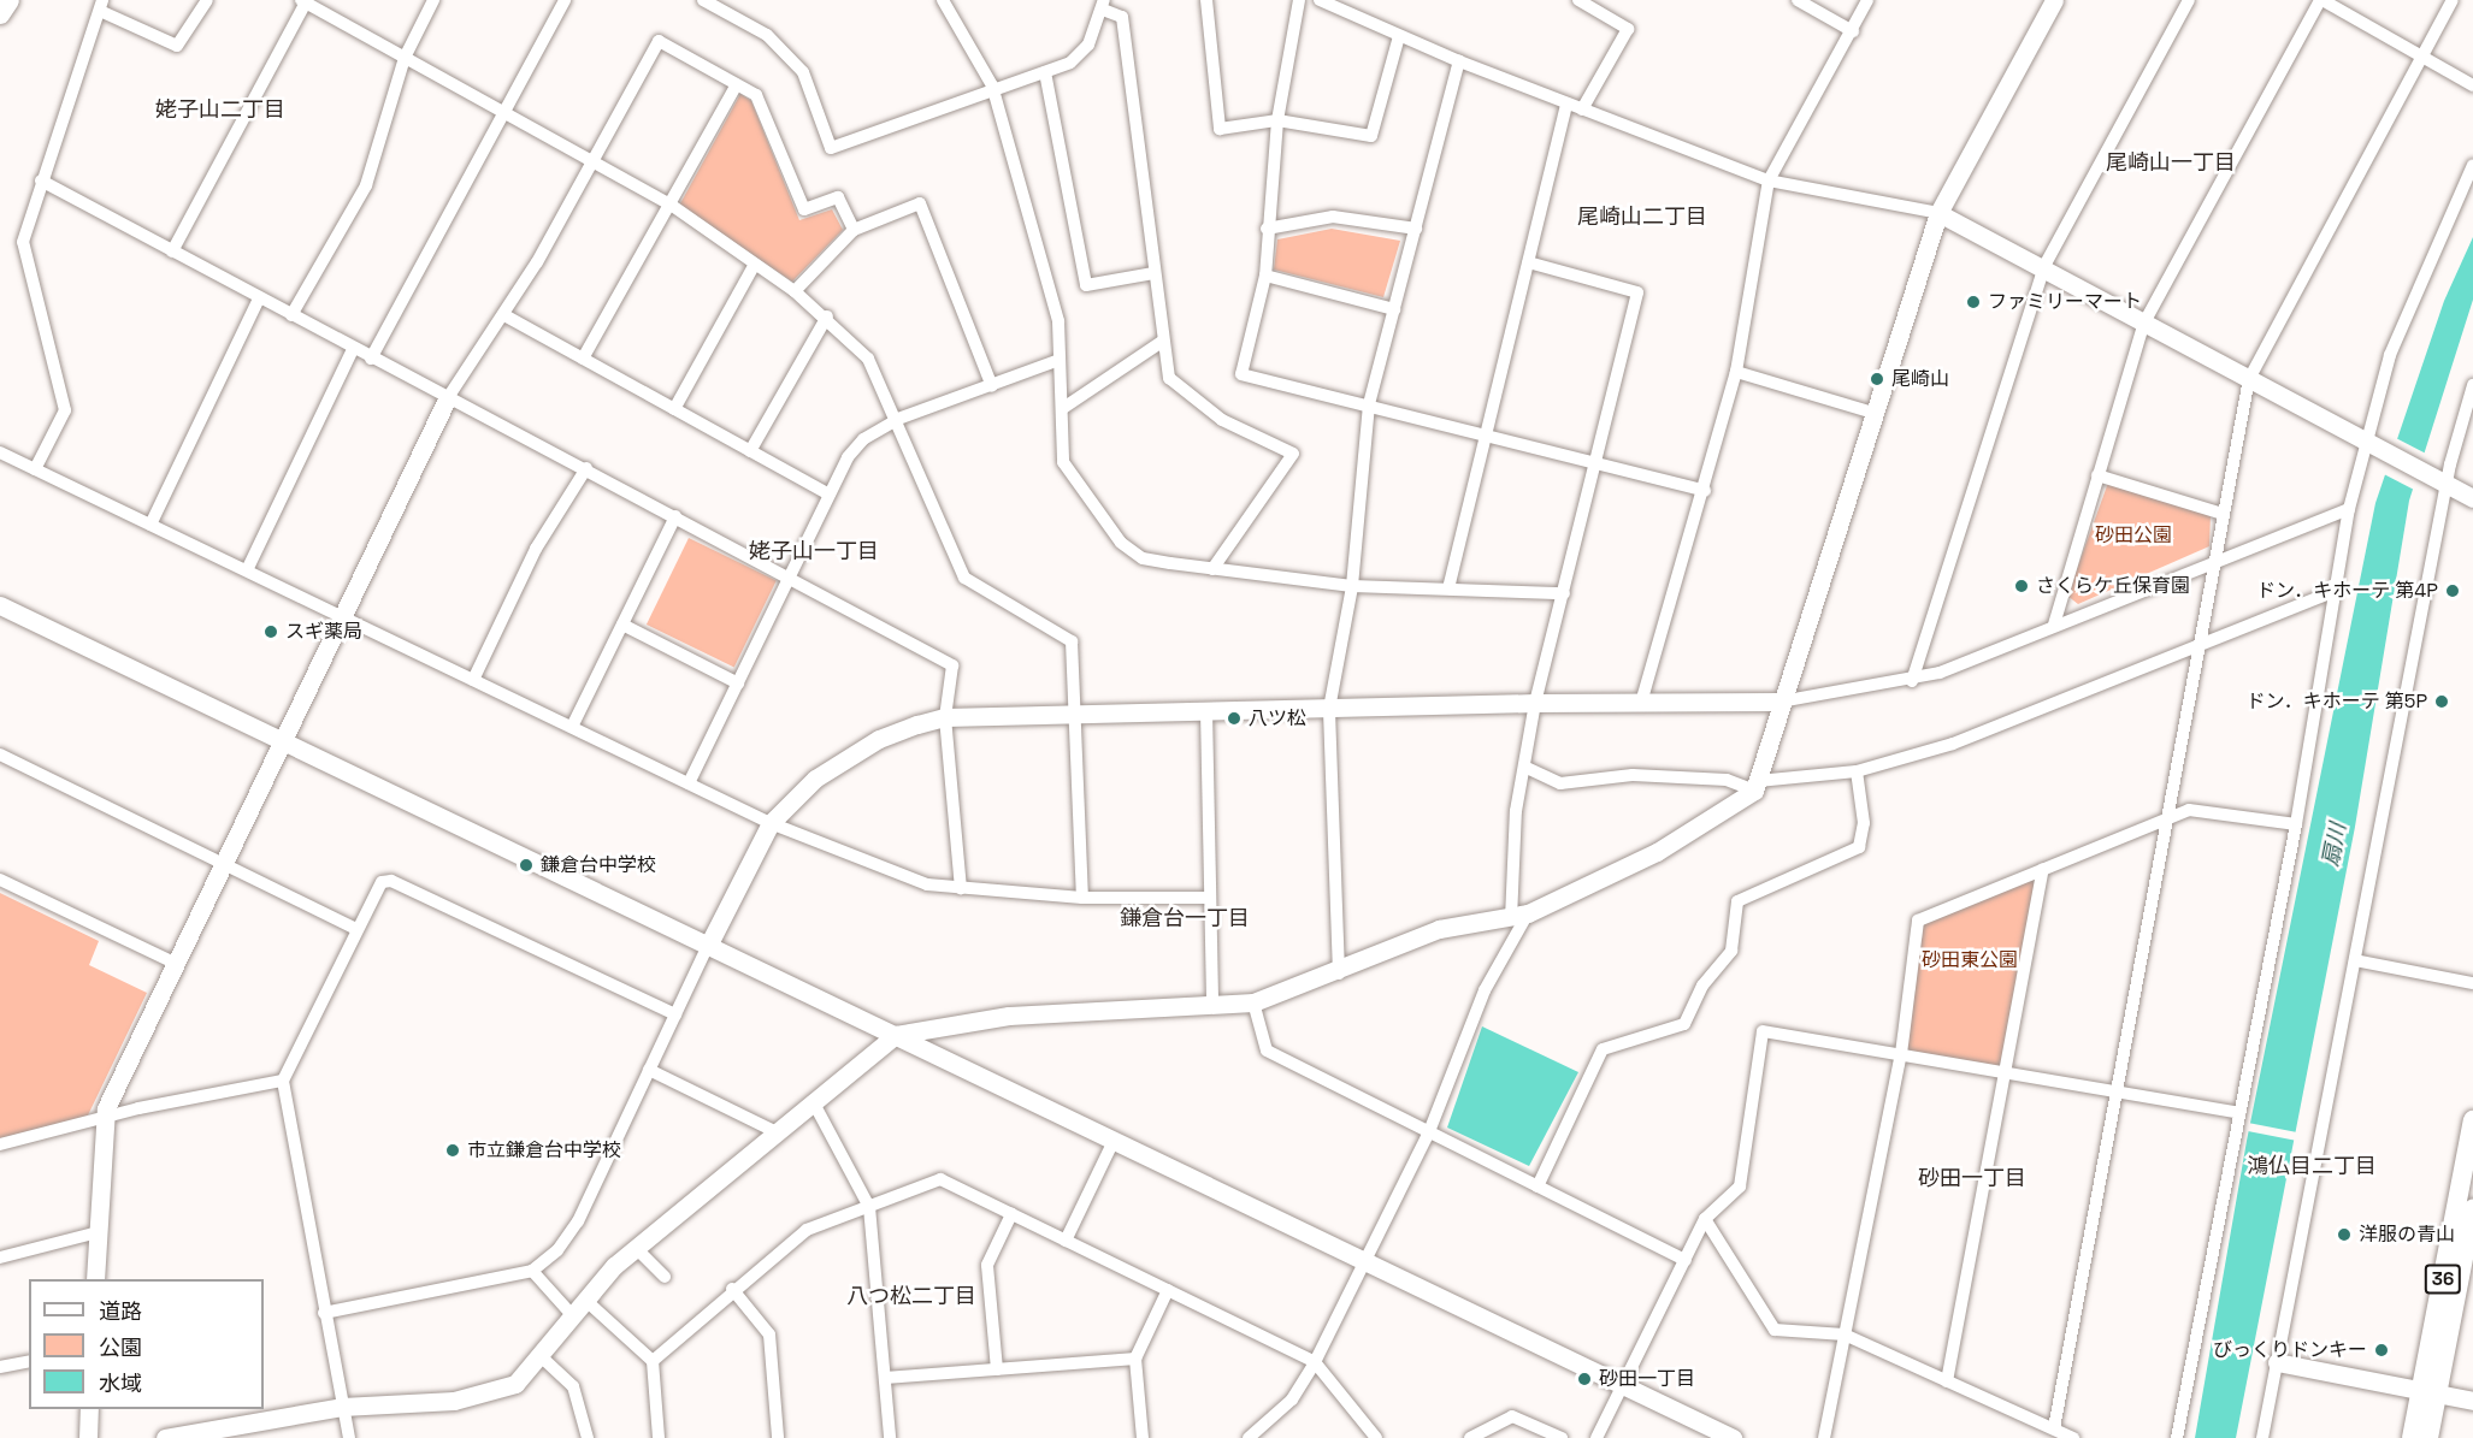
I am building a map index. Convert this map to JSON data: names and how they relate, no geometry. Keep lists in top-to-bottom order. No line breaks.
{"streets":{"main road":["36"]},"districts":["姥子山二丁目","尾崎山一丁目","尾崎山二丁目","姥子山一丁目","鎌倉台一丁目","鴻仏目二丁目","砂田一丁目","八つ松二丁目"],"water":["扇川"],"parks":["砂田公園","砂田東公園"],"places":["ファミリーマート","尾崎山","さくらケ丘保育園","ドン．キホーテ 第4P","スギ薬局","ドン．キホーテ 第5P","八ツ松","鎌倉台中学校","市立鎌倉台中学校","洋服の青山","びっくりドンキー","砂田一丁目"],"legend":["道路","公園","水域"]}
